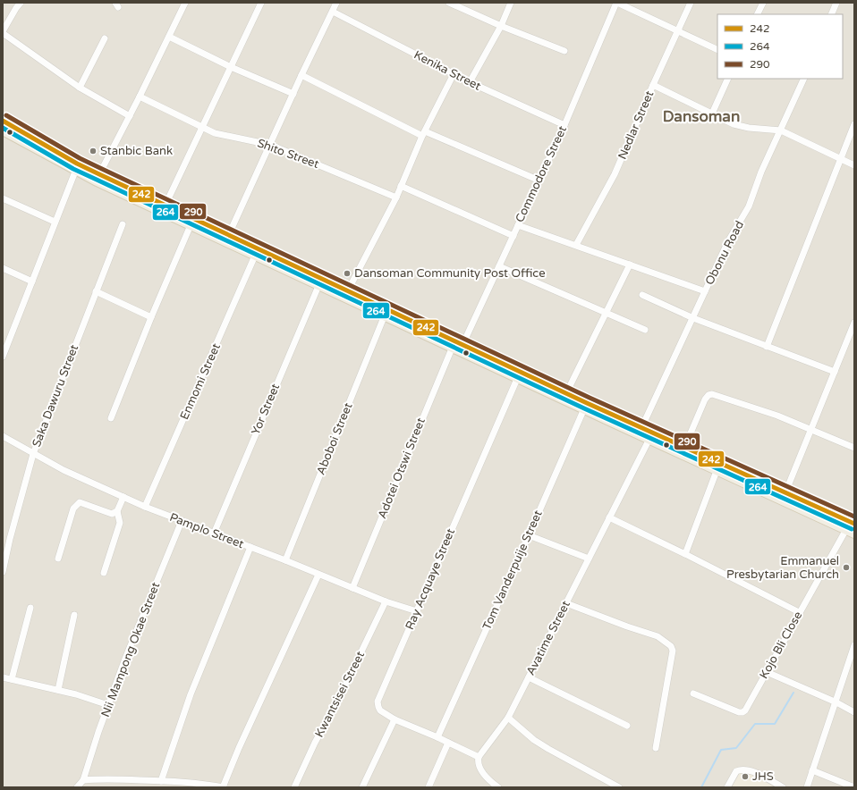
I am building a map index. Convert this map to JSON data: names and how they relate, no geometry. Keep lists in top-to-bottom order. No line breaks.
{"streets":{"street":["Kenika Street","Nedlar Street","Shito Street","Commodore Street","Obonu Road","Enmomi Street","Saka Dawuru Street","Yor Street","Aboboi Street","Adotei Otswi Street","Pamplo Street","Tom Vanderpuije Street","Ray Acquaye Street","Avatime Street","Kojo Bli Close","Nii Mampong Okae Street","Kwantsisei Street"]},"crossings":[["Kenika Street","Commodore Street"],["Enmomi Street","Pamplo Street"],["Saka Dawuru Street","Pamplo Street"],["Yor Street","Pamplo Street"],["Aboboi Street","Pamplo Street"],["Adotei Otswi Street","Pamplo Street"],["Pamplo Street","Ray Acquaye Street"],["Pamplo Street","Nii Mampong Okae Street"],["Pamplo Street","Kwantsisei Street"],["Tom Vanderpuije Street","Ray Acquaye Street"]],"districts":["Dansoman"],"places":["Stanbic Bank","Dansoman Community Post Office","Emmanuel Presbytarian Church","JHS"],"lines":["transit line 290","transit line 242","transit line 264"],"legend":["242","264","290"]}
